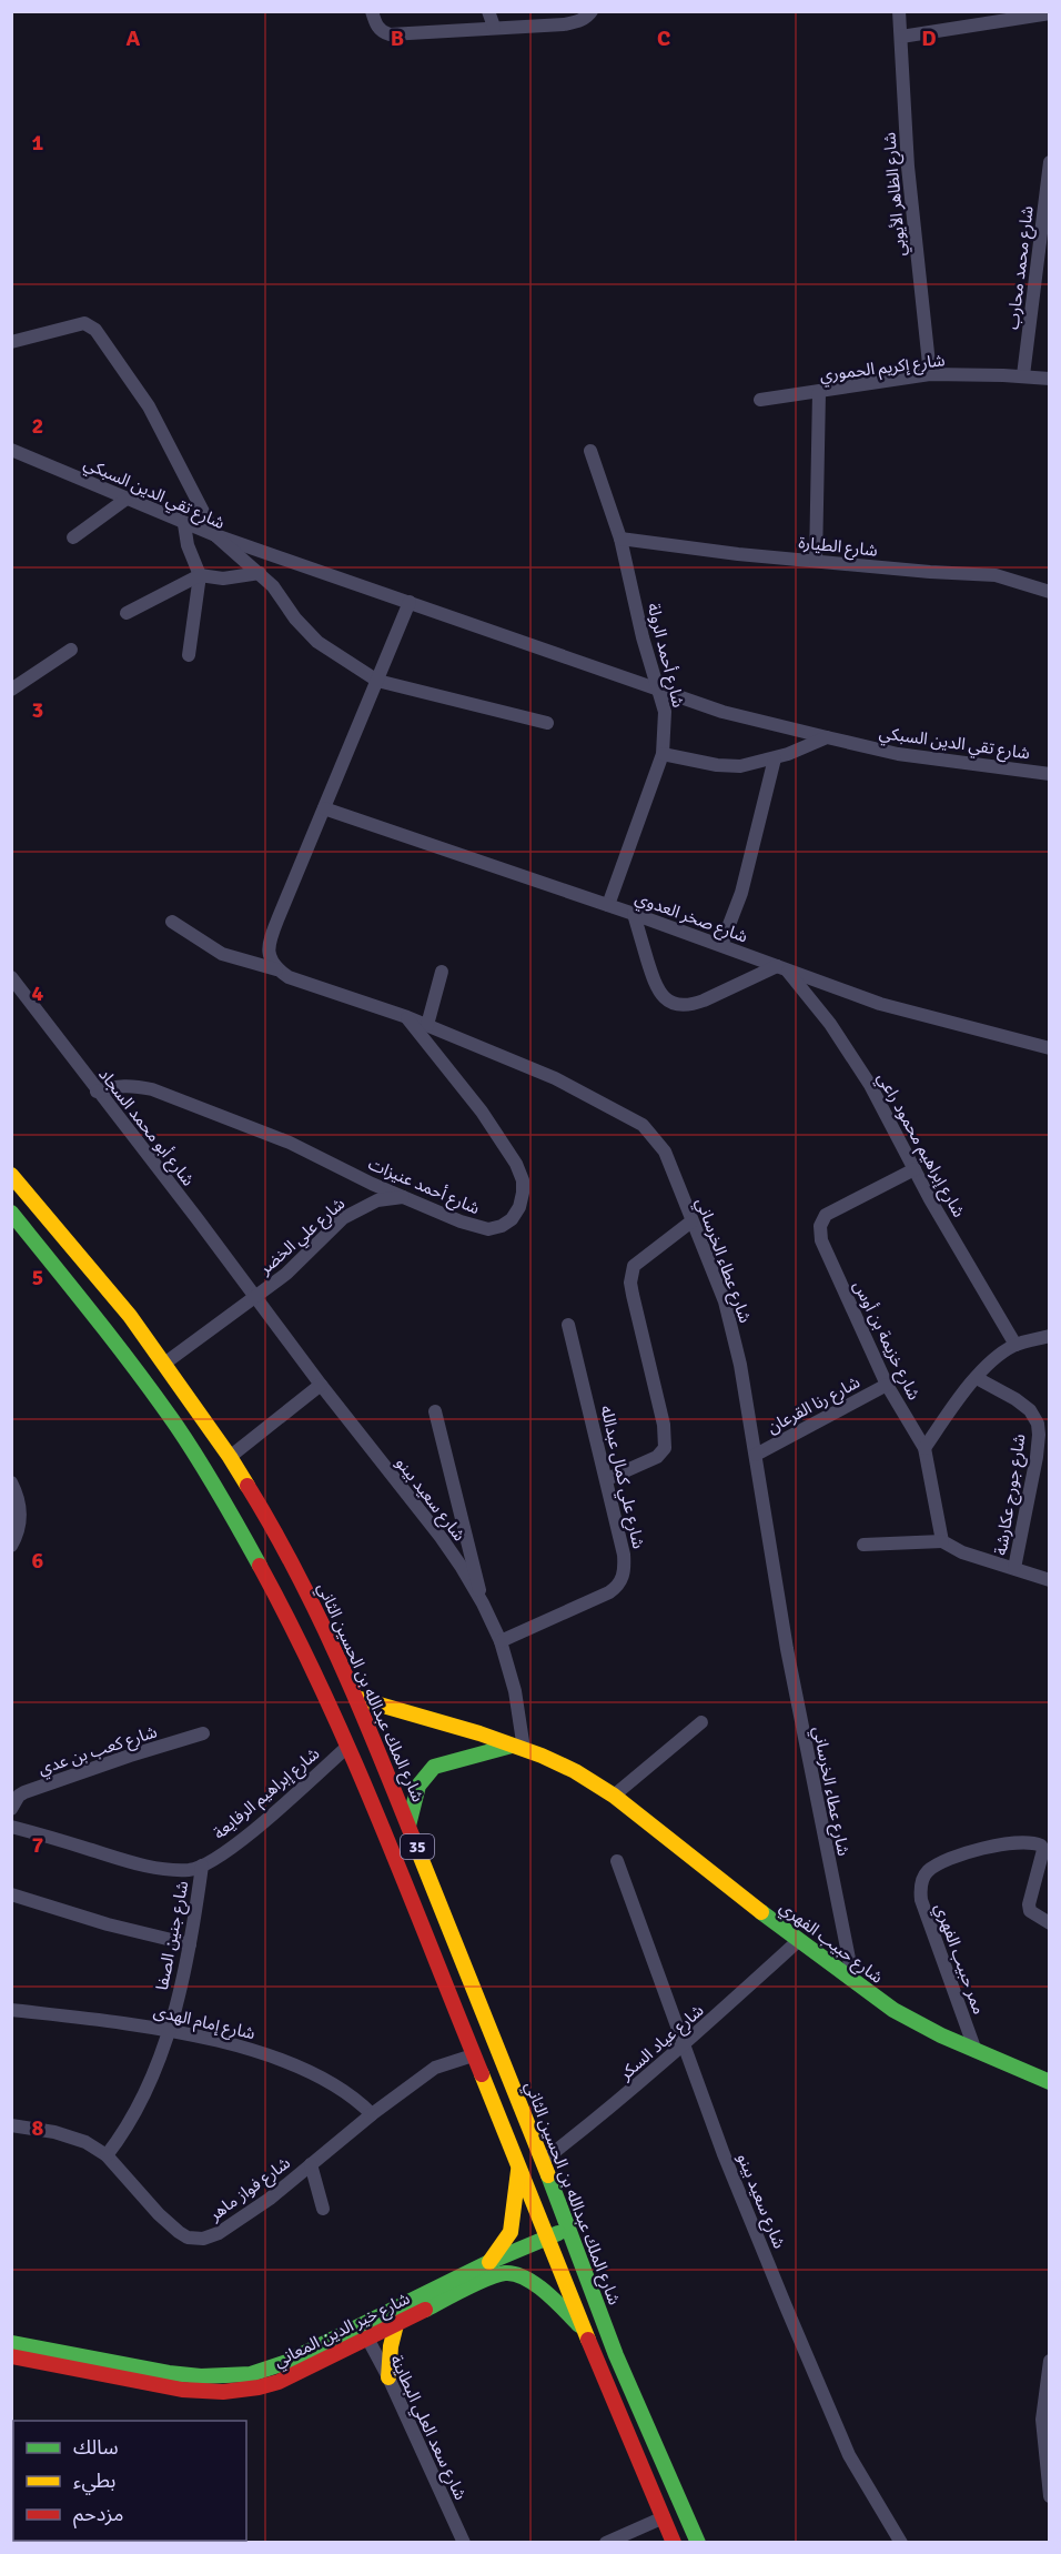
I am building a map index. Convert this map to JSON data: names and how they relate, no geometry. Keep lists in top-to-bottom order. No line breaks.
{"streets":{"main road":["شارع الملك عبدالله بن الحسين الثاني","35","شارع حبيب الفهري","شارع خير الدين المعاني"],"street":["شارع الظاهر الأيوبي","شارع محمد محارب","شارع إكريم الحموري","شارع تقي الدين السبكي","شارع الطيارة","شارع أحمد الرولة","شارع صخر العدوي","شارع أبو محمد السجاد","شارع إبراهيم محمود راعي","شارع أحمد عنيزات","شارع علي الخضر","شارع عطاء الخرساني","شارع خزيمة بن أوس","شارع رنا القرعان","شارع علي كمال عبدالله","شارع جورج عكارشة","شارع سعيد بينو","شارع كعب بن عدي","شارع إبراهيم الرفايعة","شارع جنين الصفا","ممر حبيب الفهري","شارع إمام الهدى","شارع عياد السكر","شارع فواز ماهر","شارع سعد العلي البطاينة"]},"crossings":[["شارع الظاهر الأيوبي","شارع إكريم الحموري"],["شارع محمد محارب","شارع إكريم الحموري"],["شارع تقي الدين السبكي","شارع أحمد الرولة"],["شارع الطيارة","شارع أحمد الرولة"],["شارع أحمد الرولة","شارع صخر العدوي"],["شارع صخر العدوي","شارع إبراهيم محمود راعي"],["شارع أبو محمد السجاد","شارع أحمد عنيزات"],["شارع أبو محمد السجاد","شارع علي الخضر"],["شارع أبو محمد السجاد","شارع سعيد بينو"],["شارع إبراهيم محمود راعي","شارع خزيمة بن أوس"],["شارع أحمد عنيزات","شارع علي الخضر"],["شارع أحمد عنيزات","شارع عطاء الخرساني"],["شارع علي الخضر","شارع سعيد بينو"],["شارع علي الخضر","شارع الملك عبدالله بن الحسين الثاني"],["شارع عطاء الخرساني","شارع رنا القرعان"],["شارع عطاء الخرساني","شارع حبيب الفهري"],["شارع خزيمة بن أوس","شارع رنا القرعان"],["شارع علي كمال عبدالله","شارع سعيد بينو"],["شارع سعيد بينو","شارع حبيب الفهري"],["شارع سعيد بينو","شارع عياد السكر"],["شارع الملك عبدالله بن الحسين الثاني","شارع حبيب الفهري"],["شارع الملك عبدالله بن الحسين الثاني","شارع عياد السكر"],["شارع الملك عبدالله بن الحسين الثاني","شارع خير الدين المعاني"],["شارع إبراهيم الرفايعة","35"],["شارع إبراهيم الرفايعة","شارع جنين الصفا"],["35","شارع فواز ماهر"],["35","شارع خير الدين المعاني"],["شارع جنين الصفا","شارع إمام الهدى"],["شارع جنين الصفا","شارع فواز ماهر"],["شارع حبيب الفهري","ممر حبيب الفهري"],["شارع حبيب الفهري","شارع عياد السكر"],["شارع إمام الهدى","شارع فواز ماهر"],["شارع خير الدين المعاني","شارع سعد العلي البطاينة"]],"legend":["سالك","بطيء","مزدحم"],"grid":{"columns":["A","B","C","D"],"rows":["1","2","3","4","5","6","7","8"]}}
